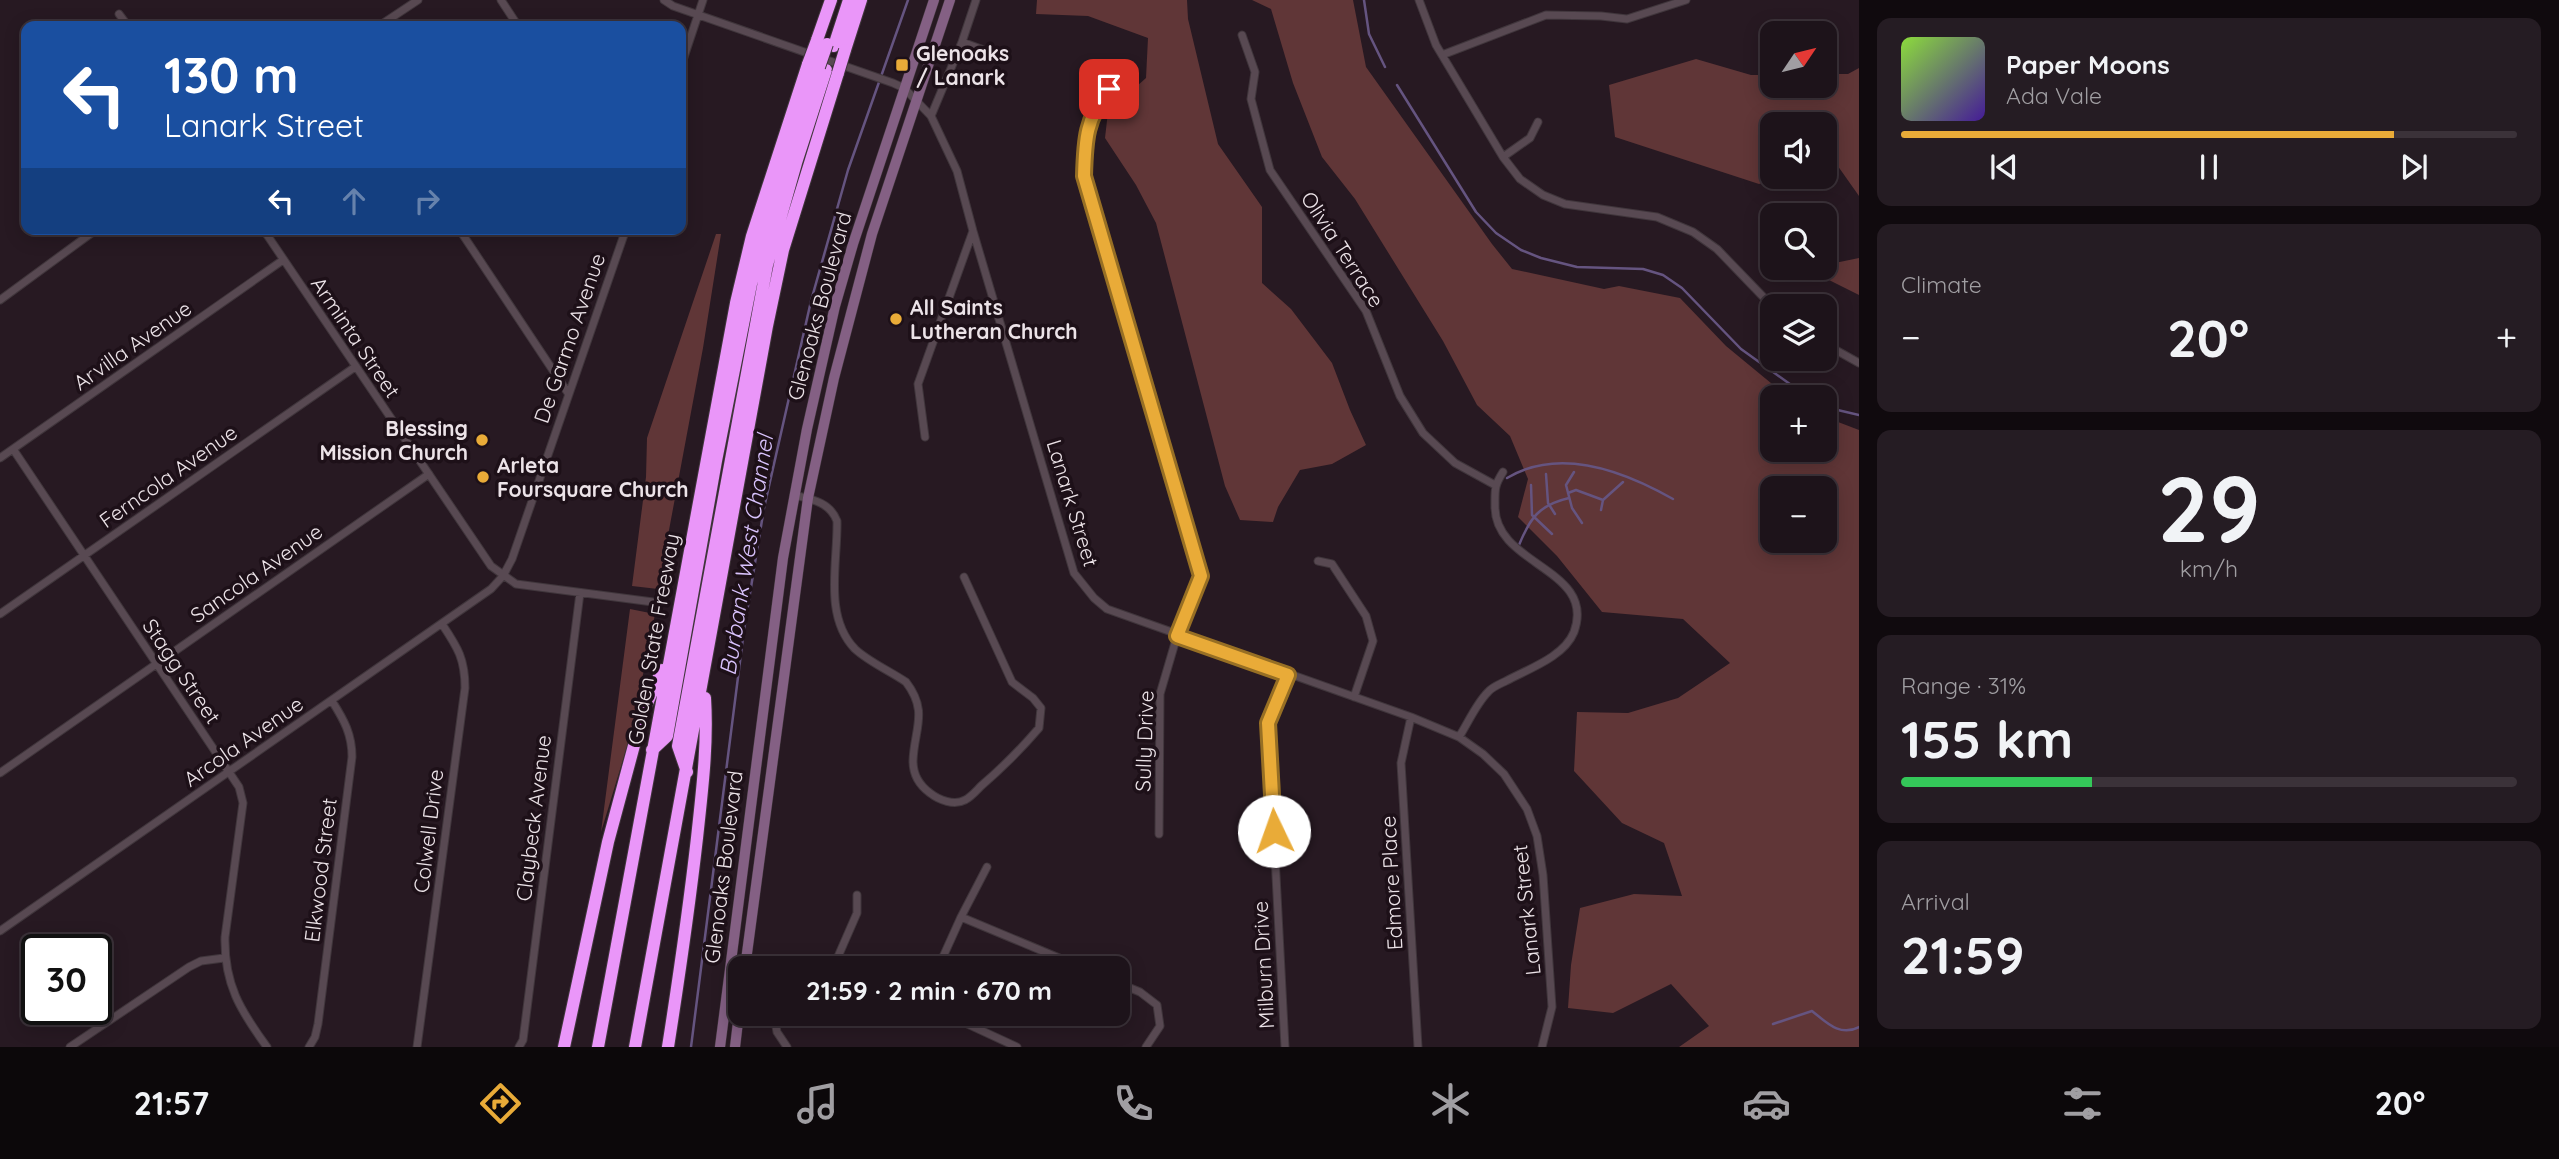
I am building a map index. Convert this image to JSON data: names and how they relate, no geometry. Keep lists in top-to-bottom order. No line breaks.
{"streets":{"highway":["Golden State Freeway"],"main road":["Glenoaks Boulevard"],"street":["Olivia Terrace","Arminta Street","De Garmo Avenue","Arvilla Avenue","Ferncola Avenue","Lanark Street","Sancola Avenue","Stagg Street","Arcola Avenue","Sully Drive","Claybeck Avenue","Colwell Drive","Elkwood Street","Edmore Place","Milburn Drive"]},"crossings":[["Glenoaks Boulevard","Lanark Street"],["Arminta Street","De Garmo Avenue"],["Arminta Street","Arvilla Avenue"],["Arminta Street","Ferncola Avenue"],["Arminta Street","Sancola Avenue"],["Arminta Street","Arcola Avenue"],["De Garmo Avenue","Arcola Avenue"],["Arvilla Avenue","Stagg Street"],["Ferncola Avenue","Stagg Street"],["Lanark Street","Sully Drive"],["Lanark Street","Edmore Place"],["Lanark Street","Milburn Drive"],["Sancola Avenue","Stagg Street"],["Stagg Street","Arcola Avenue"],["Arcola Avenue","Colwell Drive"],["Arcola Avenue","Elkwood Street"]],"water":["Burbank West Channel"],"places":{"transit":["Glenoaks / Lanark"],"other":["All Saints Lutheran Church","Blessing Mission Church","Arleta Foursquare Church"]},"north":"top right","page":{"map_buttons":["+","−"],"turn":["130 m","Lanark Street"],"song":["Paper Moons","Ada Vale"],"tile":["Climate",["29","km/h"],["Range · 31%","155 km"],["Arrival","21:59"]],"heat":["−","20°","+"],"limit":"30","trip":"21:59 · 2 min · 670 m","tabs":["21:57","20°"]}}
